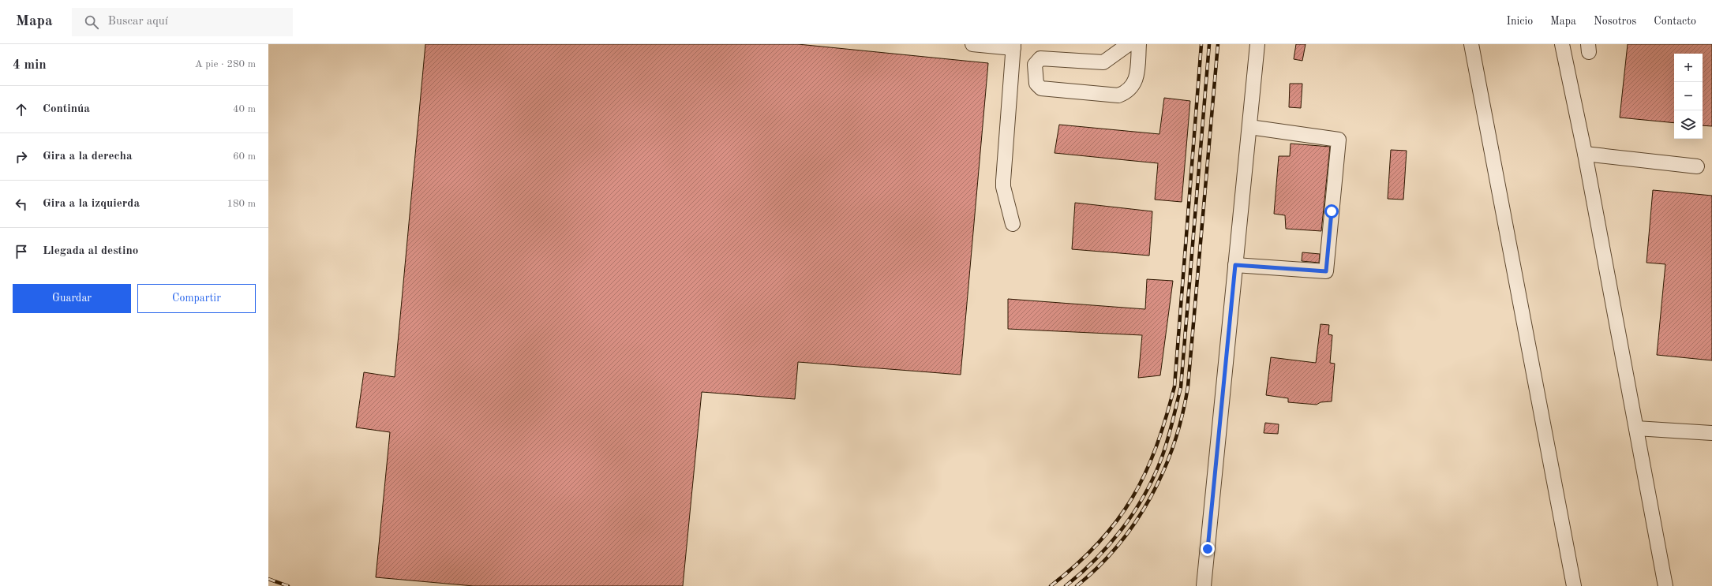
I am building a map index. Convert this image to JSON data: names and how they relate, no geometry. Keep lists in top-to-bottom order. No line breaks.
{"page":{"header":"Mapa","search":"Buscar aquí","nav":["Inicio","Mapa","Nosotros","Contacto"],"heading":["4 min","A pie · 280 m"],"map_buttons":["+","−"],"list":[["Continúa","40 m"],["Gira a la derecha","60 m"],["Gira a la izquierda","180 m"],"Llegada al destino"],"buttons":["Guardar","Compartir"]}}
